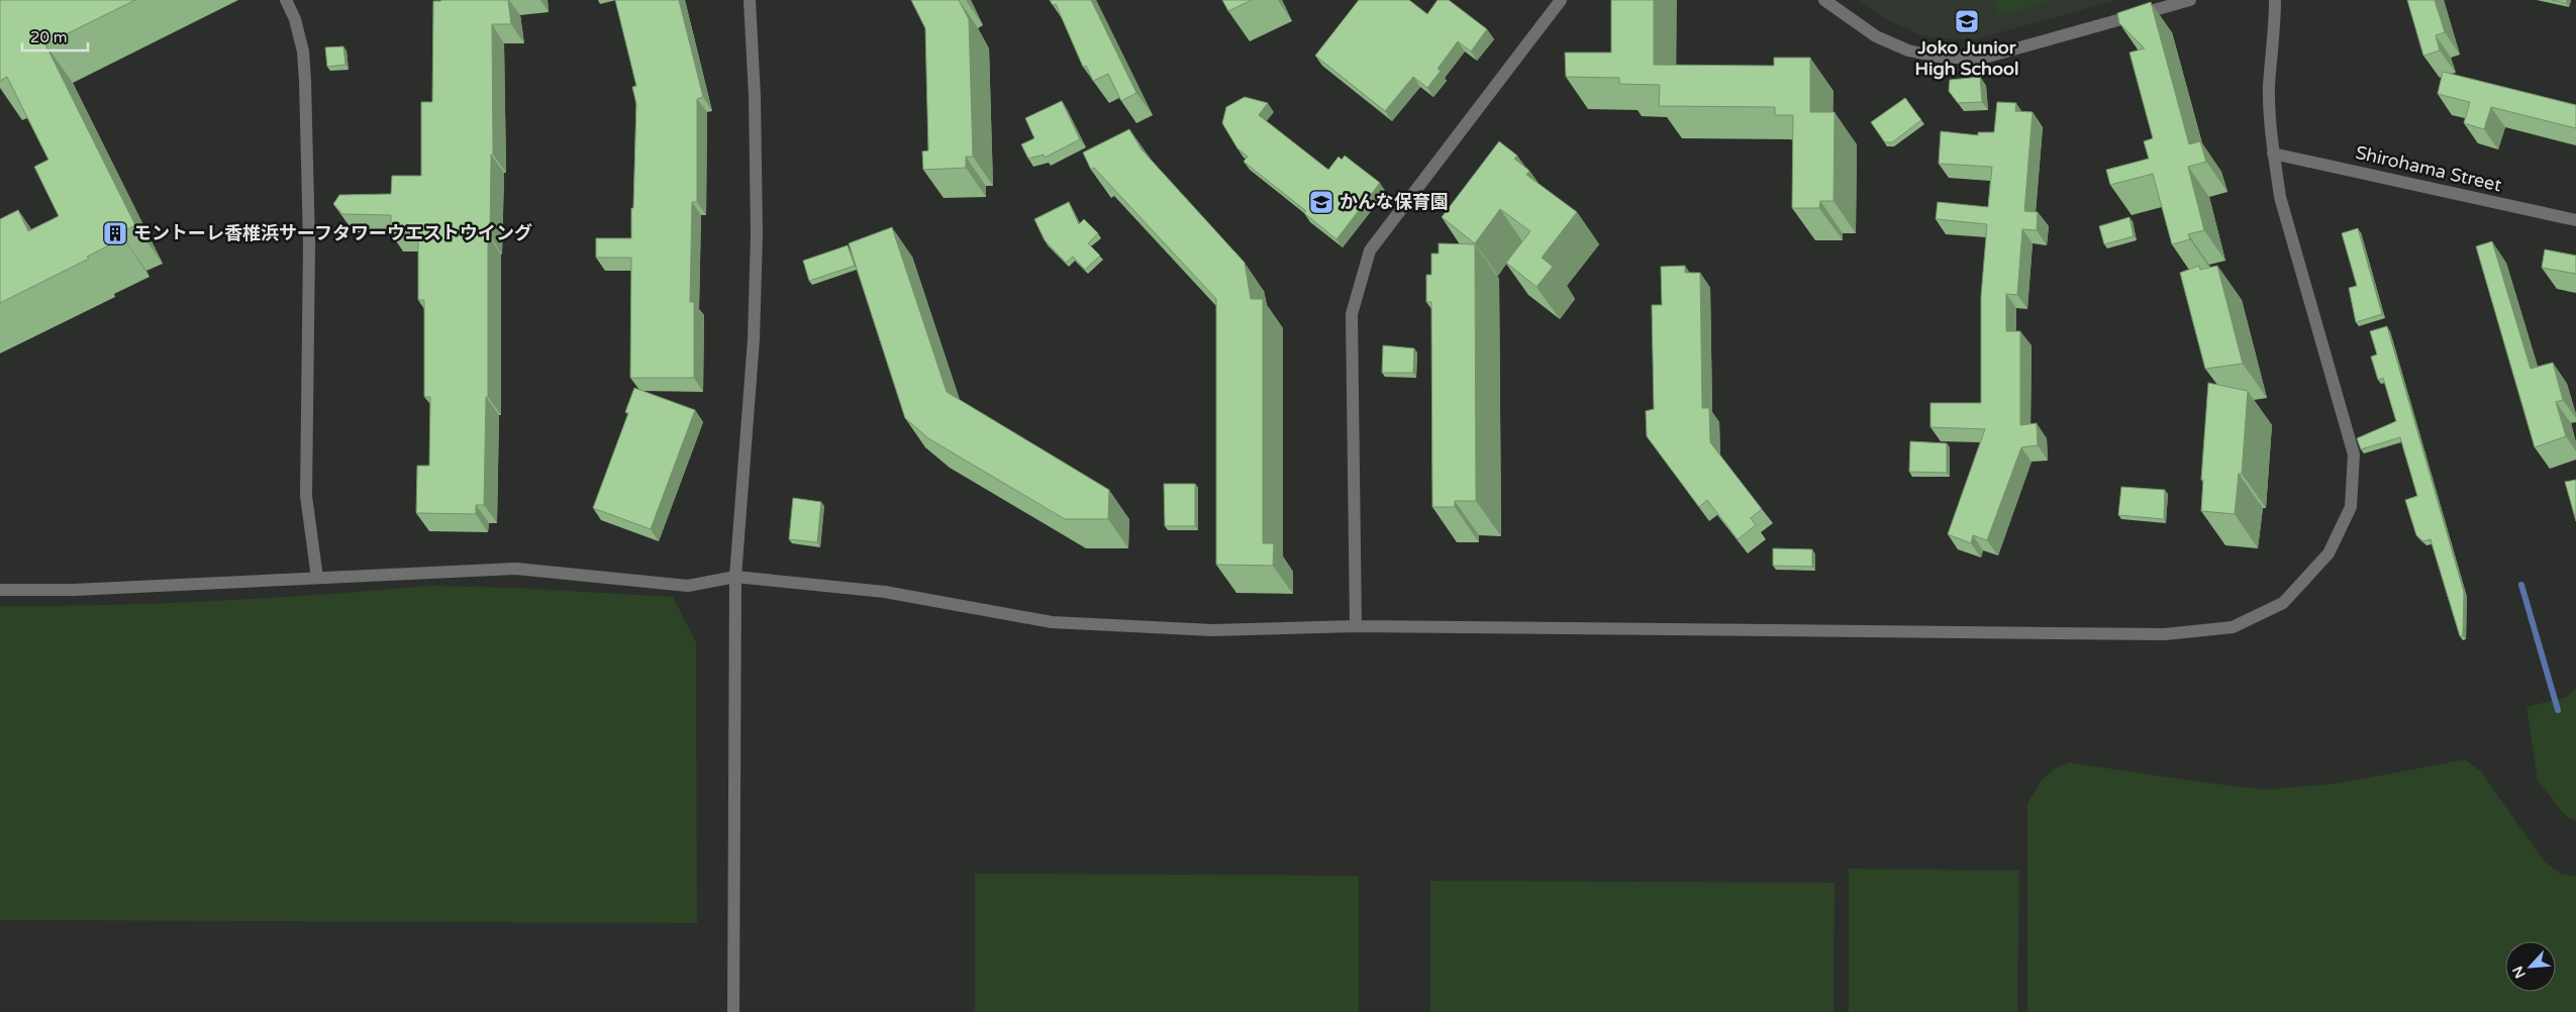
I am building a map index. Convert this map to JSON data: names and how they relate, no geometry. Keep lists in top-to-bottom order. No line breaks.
{"streets":{"street":["Shirohama Street"]},"places":{"school or university":["Joko Junior High School","かんな保育園"],"building":["モントーレ香椎浜サーフタワーウエストウイング"]},"scale_bar":"20 m","north":"bottom left"}
